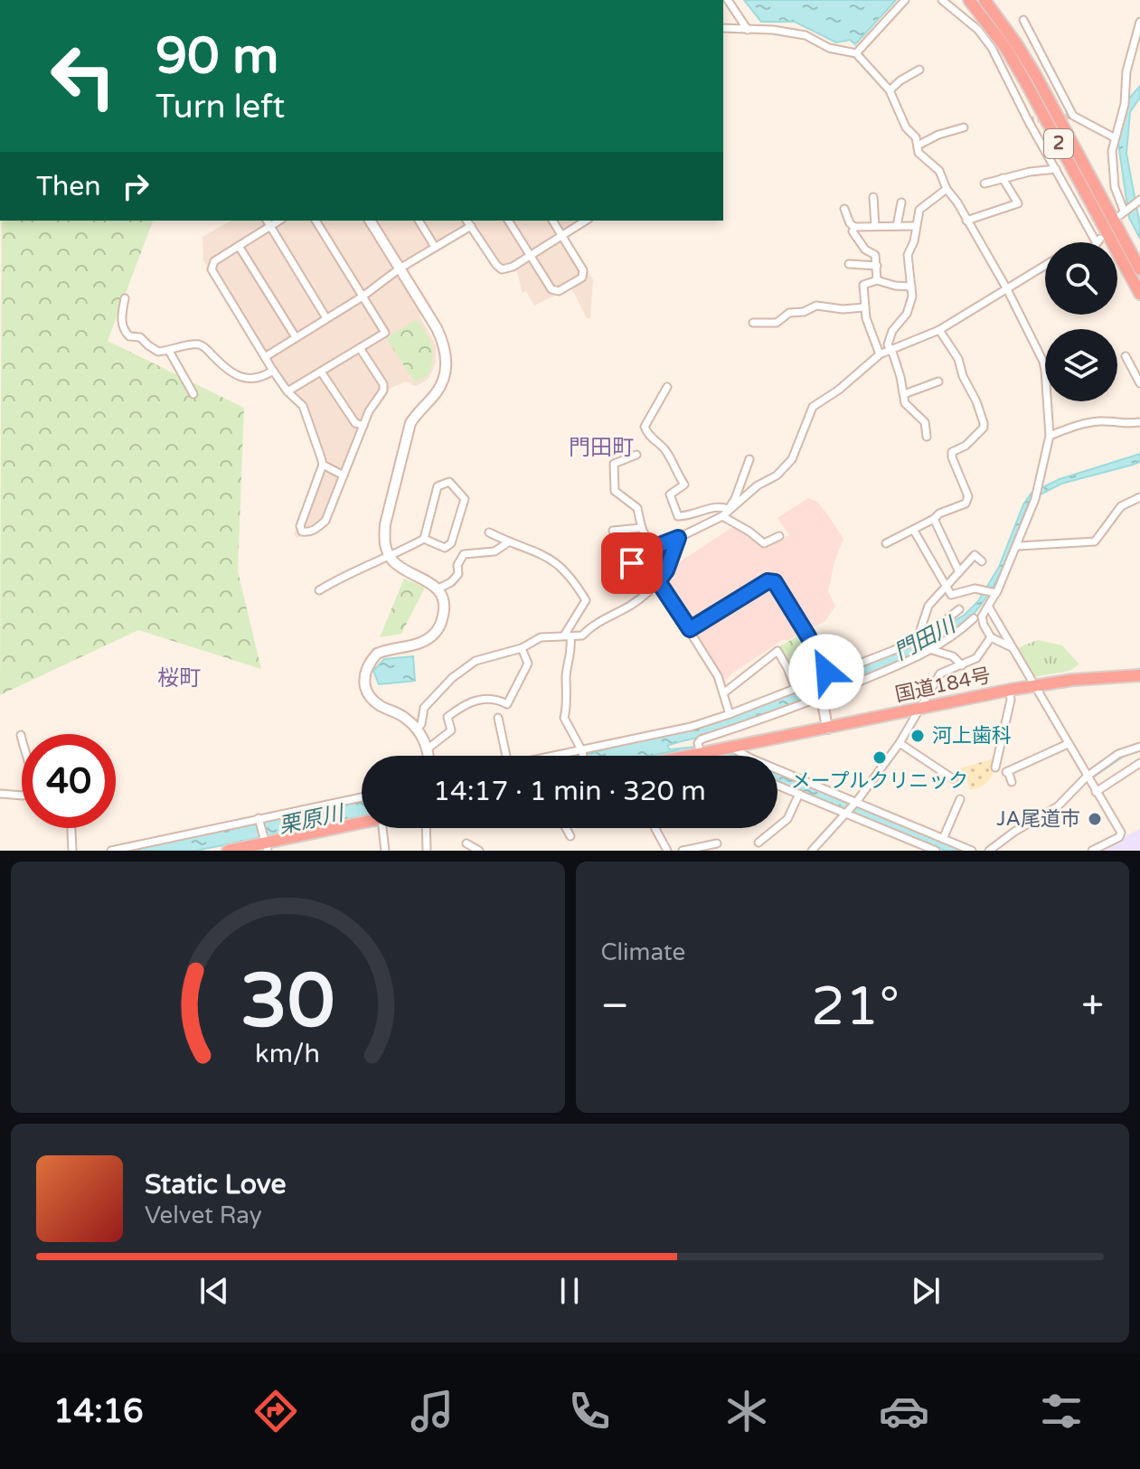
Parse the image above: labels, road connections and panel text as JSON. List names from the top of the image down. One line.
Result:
{"streets":{"highway":["2","国道184号"]},"districts":["門田町","桜町"],"water":["門田川","栗原川"],"places":["河上歯科","メープルクリニック","JA尾道市"],"page":{"turn":["90 m","Turn left"],"then":"Then","limit":"40","trip":"14:17 · 1 min · 320 m","tile":"Climate","heat":["−","21°","+"],"song":["Static Love","Velvet Ray"],"tabs":"14:16","gauge":["30","km/h"]}}
